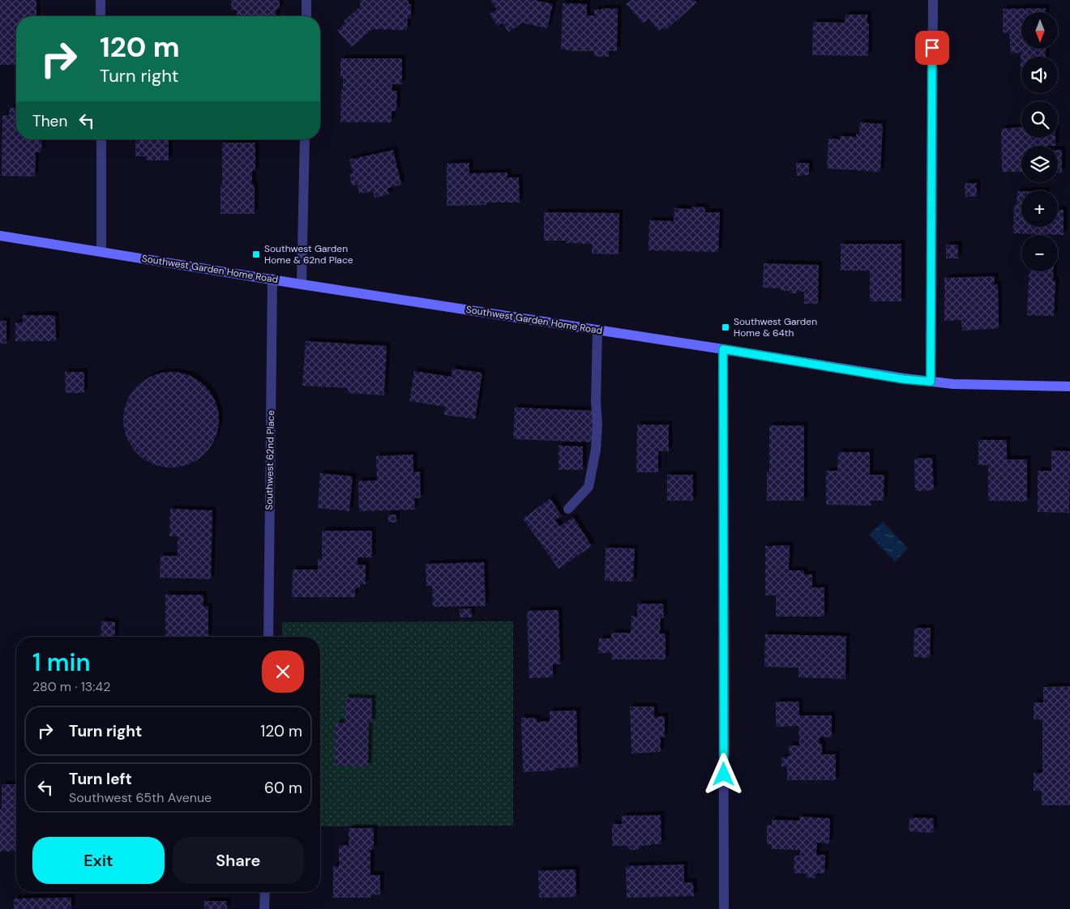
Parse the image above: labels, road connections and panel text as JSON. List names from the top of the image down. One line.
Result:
{"streets":{"street":["Southwest Garden Home Road","Southwest 62nd Place"]},"crossings":[["Southwest Garden Home Road","Southwest 62nd Place"]],"places":{"transit":["Southwest Garden Home & 62nd Place","Southwest Garden Home & 64th"]},"north":"bottom","page":{"map_buttons":["+","−"],"turn":["120 m","Turn right"],"then":"Then","heading":["1 min","280 m · 13:42"],"list":[{"name":"Turn right","value":"120 m"},{"name":"Turn left","note":"Southwest 65th Avenue","value":"60 m"}],"buttons":["Exit","Share"]}}
